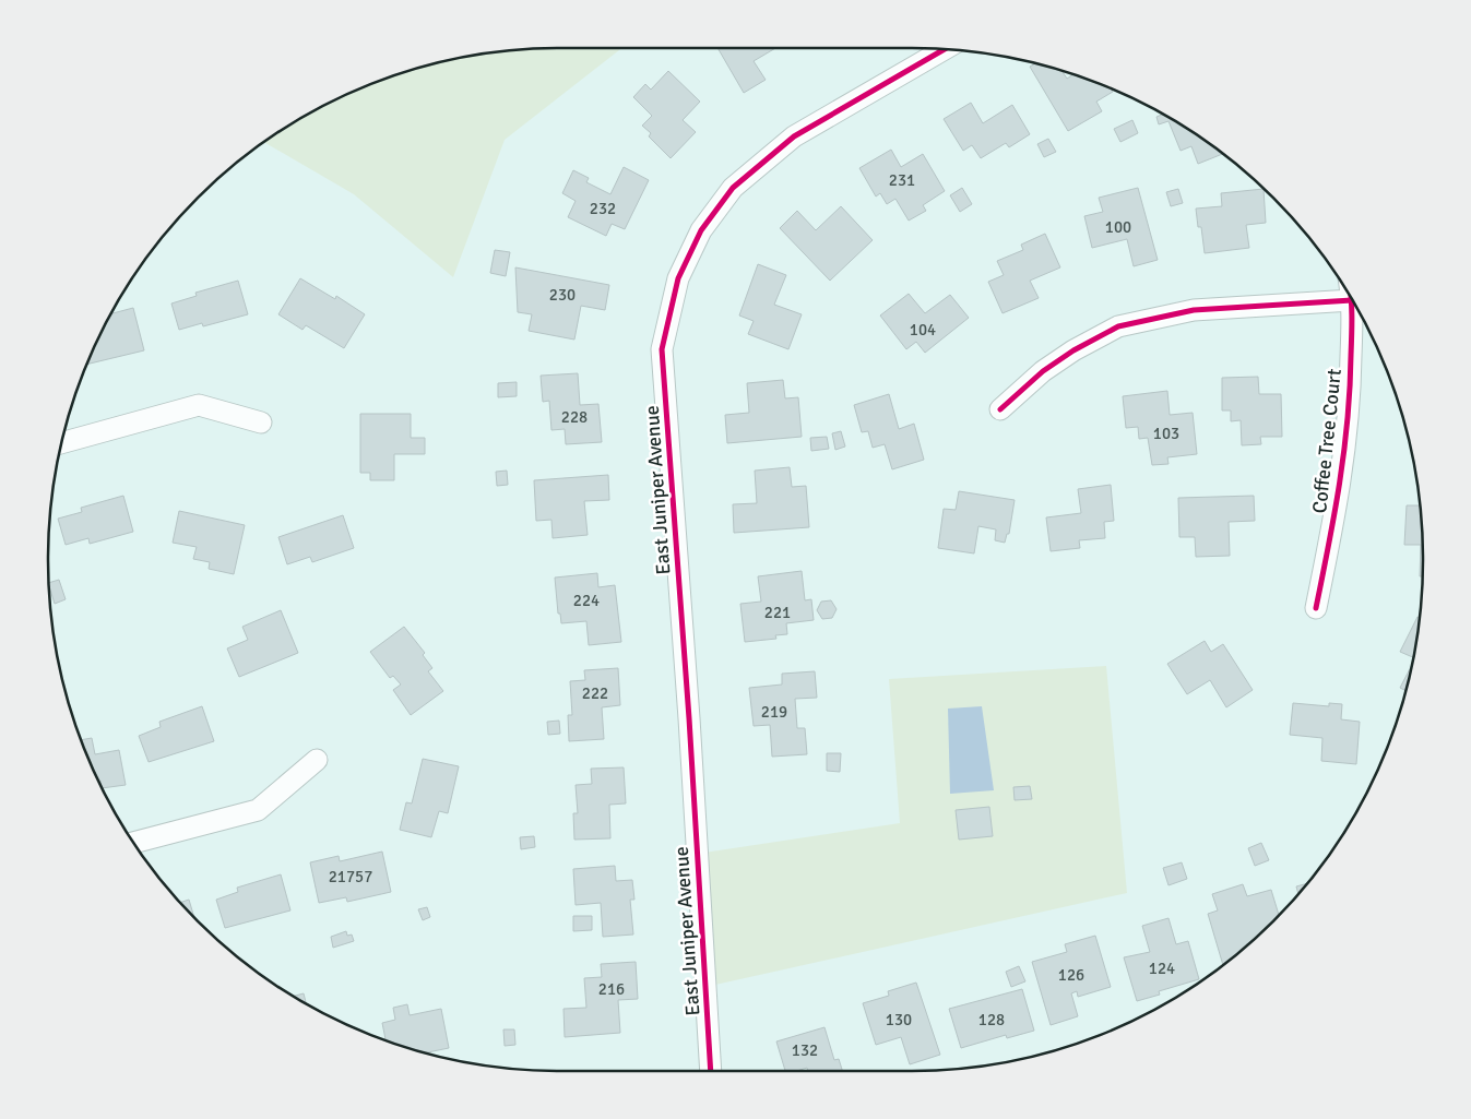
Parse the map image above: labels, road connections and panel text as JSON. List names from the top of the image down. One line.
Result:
{"streets":{"street":["Coffee Tree Court","East Juniper Avenue"]},"house_numbers":["231","232","100","230","104","228","103","224","221","222","219","21757","124","126","216","130","128","132"]}
